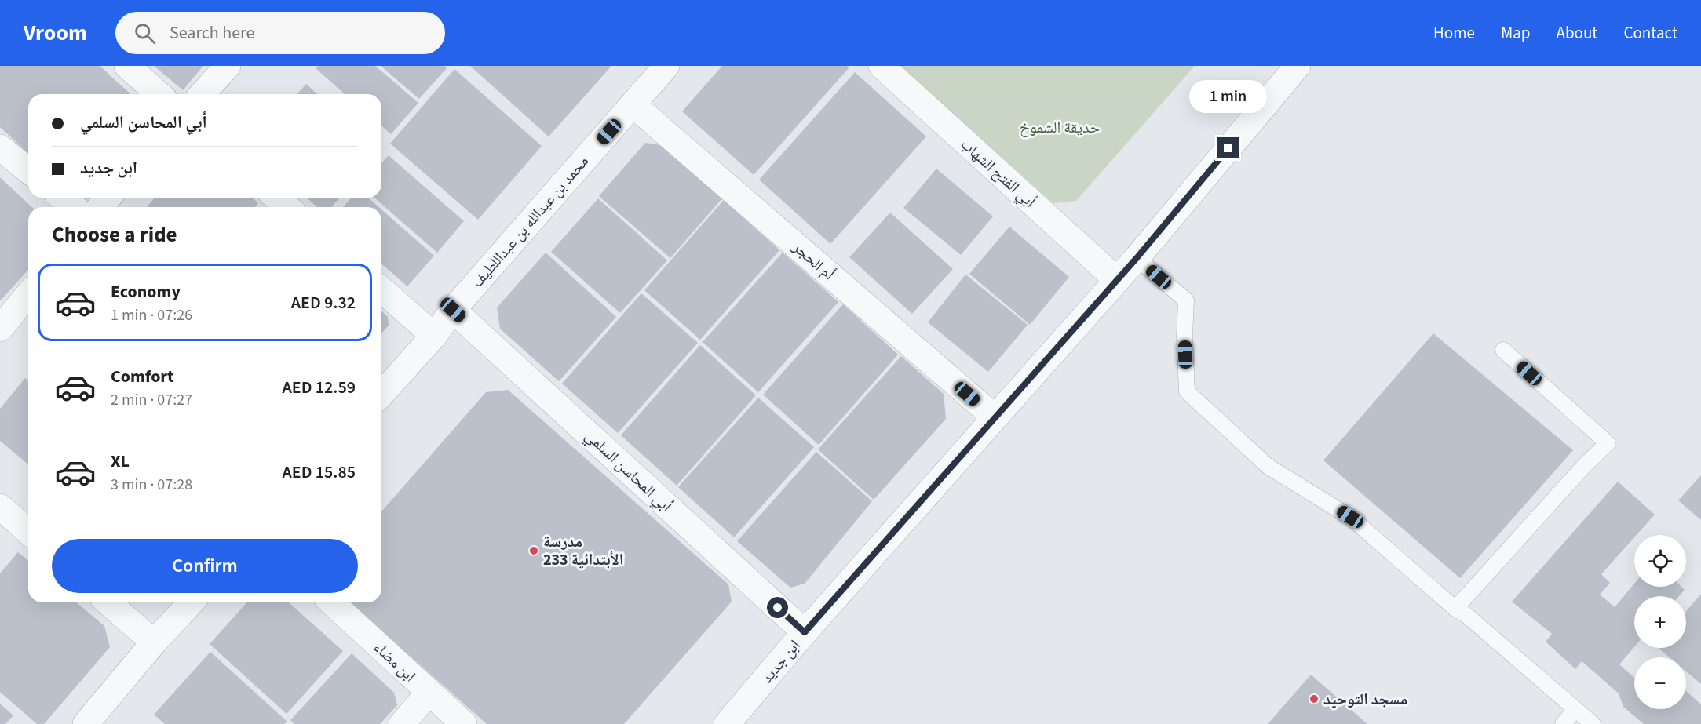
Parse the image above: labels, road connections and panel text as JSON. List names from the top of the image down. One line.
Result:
{"streets":{"street":["أبي الفتح الشهاب","محمد بن عبدالله بن عبداللطيف","أم الحجر","أبي المحاسن السلمي","ابن مضاء","ابن جديد"]},"crossings":[["أبي الفتح الشهاب","ابن جديد"],["محمد بن عبدالله بن عبداللطيف","أم الحجر"],["محمد بن عبدالله بن عبداللطيف","أبي المحاسن السلمي"],["أم الحجر","ابن جديد"],["أبي المحاسن السلمي","ابن جديد"]],"parks":["حديقة الشموخ"],"places":["مدرسة الأبتدائية 233","مسجد التوحيد"],"page":{"header":"Vroom","search":"Search here","nav":["Home","Map","About","Contact"],"bubble":"1 min","banner":["أبي المحاسن السلمي","ابن جديد"],"heading":"Choose a ride","list":[{"name":"Economy","note":"1 min · 07:26","value":"AED 9.32"},{"name":"Comfort","note":"2 min · 07:27","value":"AED 12.59"},{"name":"XL","note":"3 min · 07:28","value":"AED 15.85"}],"buttons":"Confirm","map_buttons":["+","−"]}}
